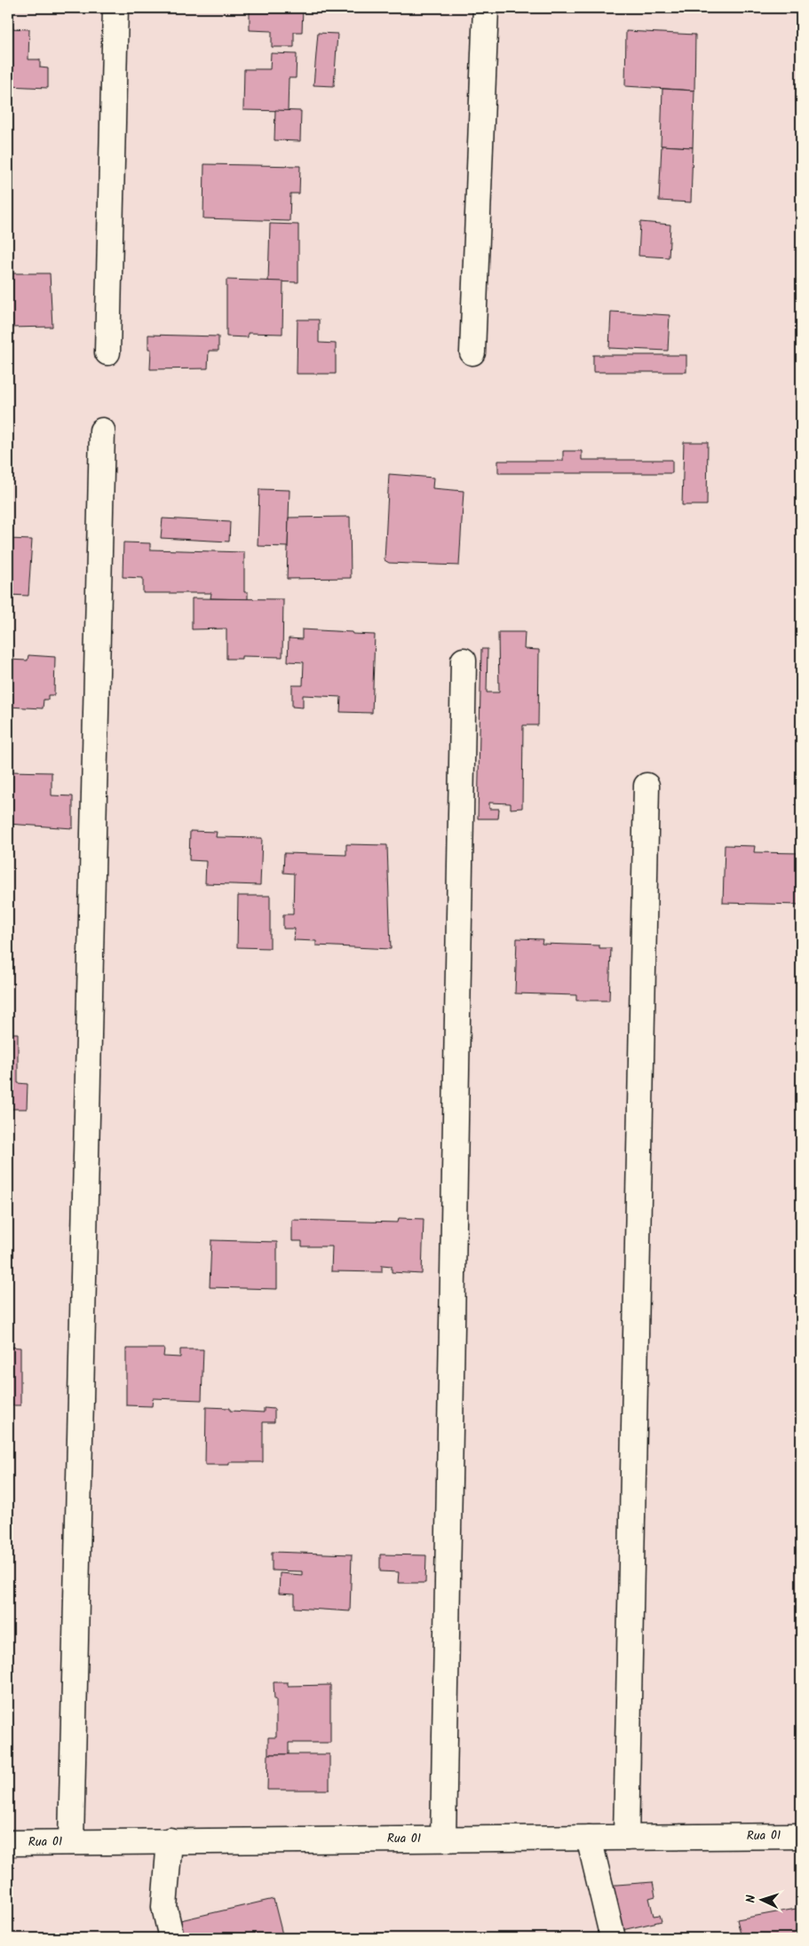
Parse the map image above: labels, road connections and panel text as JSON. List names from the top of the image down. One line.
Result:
{"streets":{"street":["Rua 01"]},"north":"left"}
